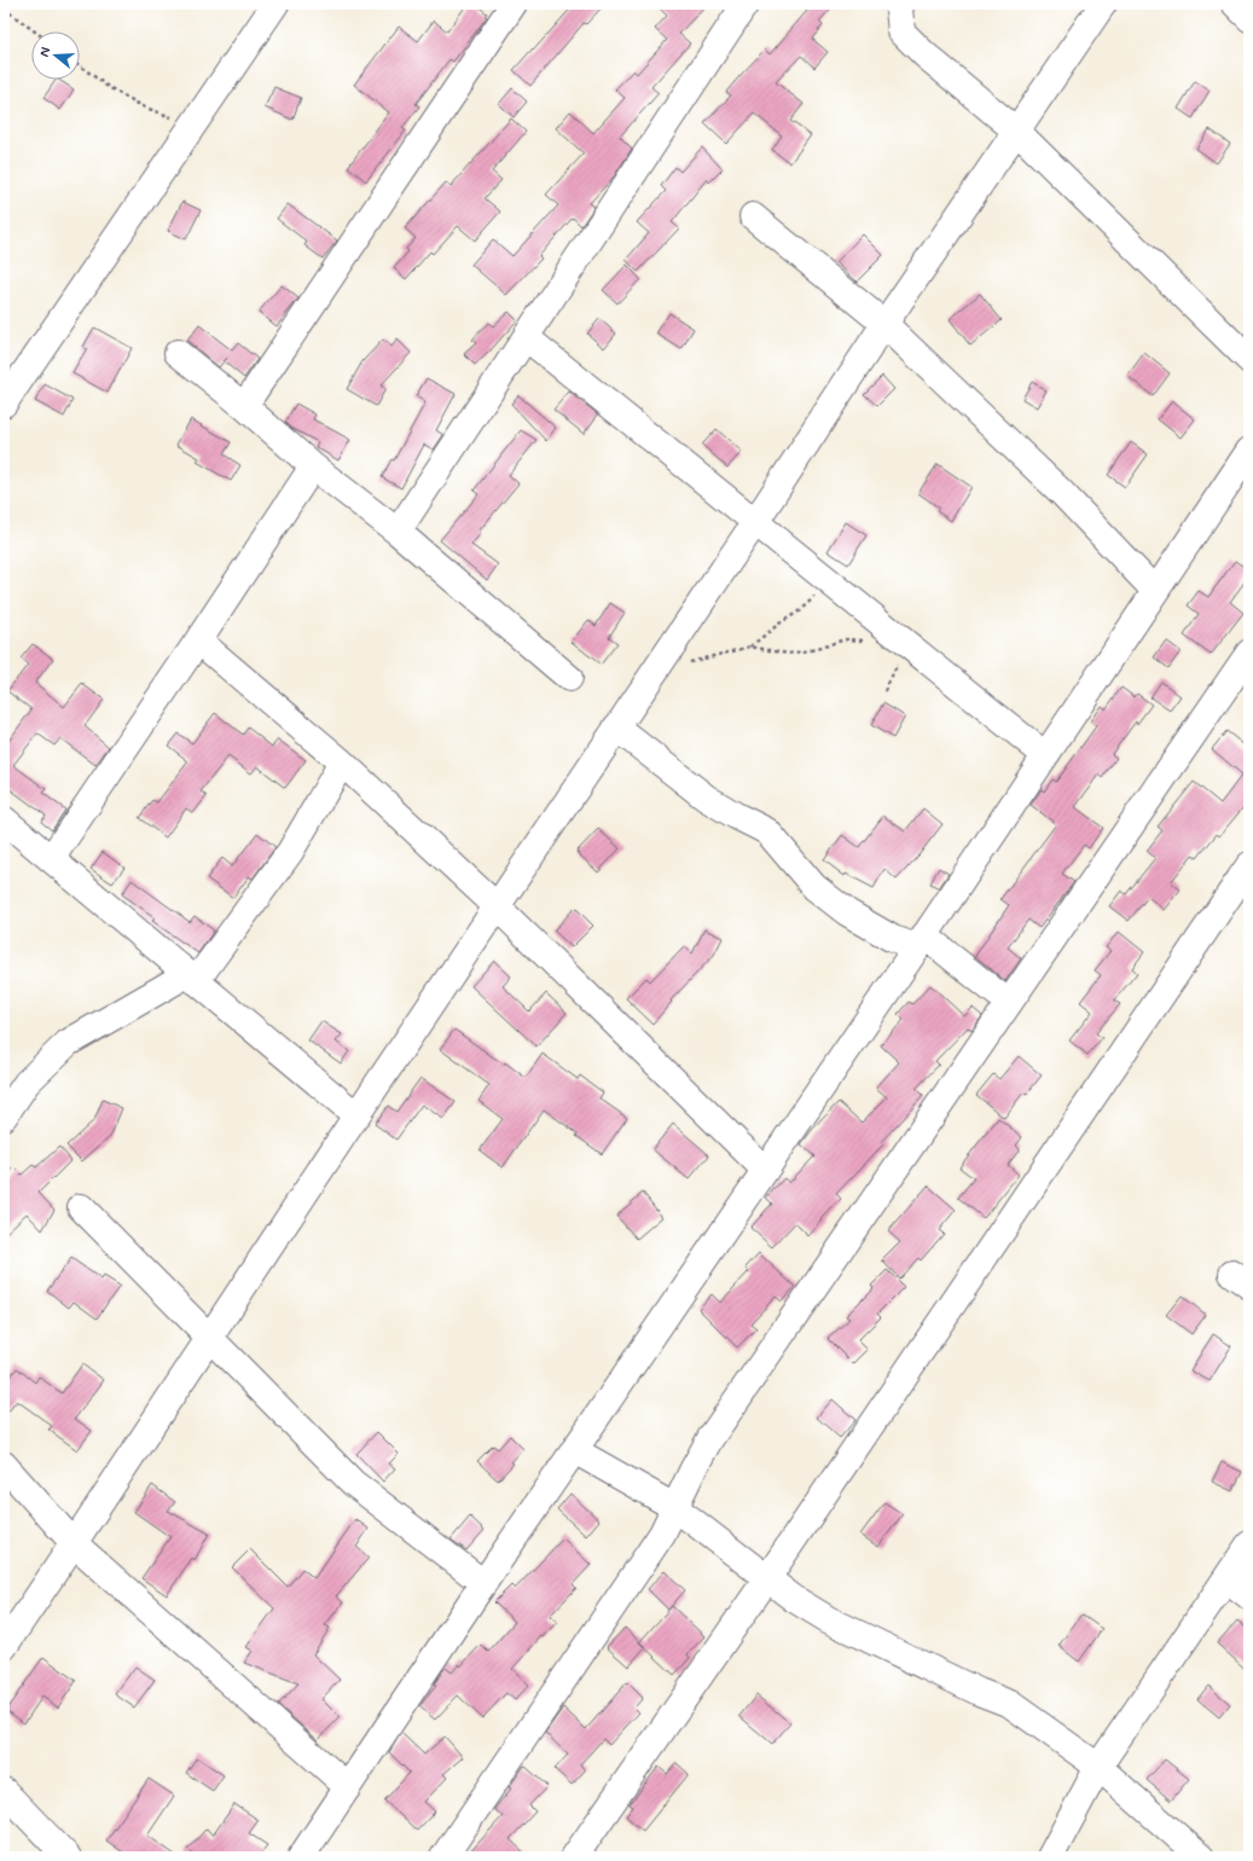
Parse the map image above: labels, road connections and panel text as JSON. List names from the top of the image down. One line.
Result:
{"north":"left"}
